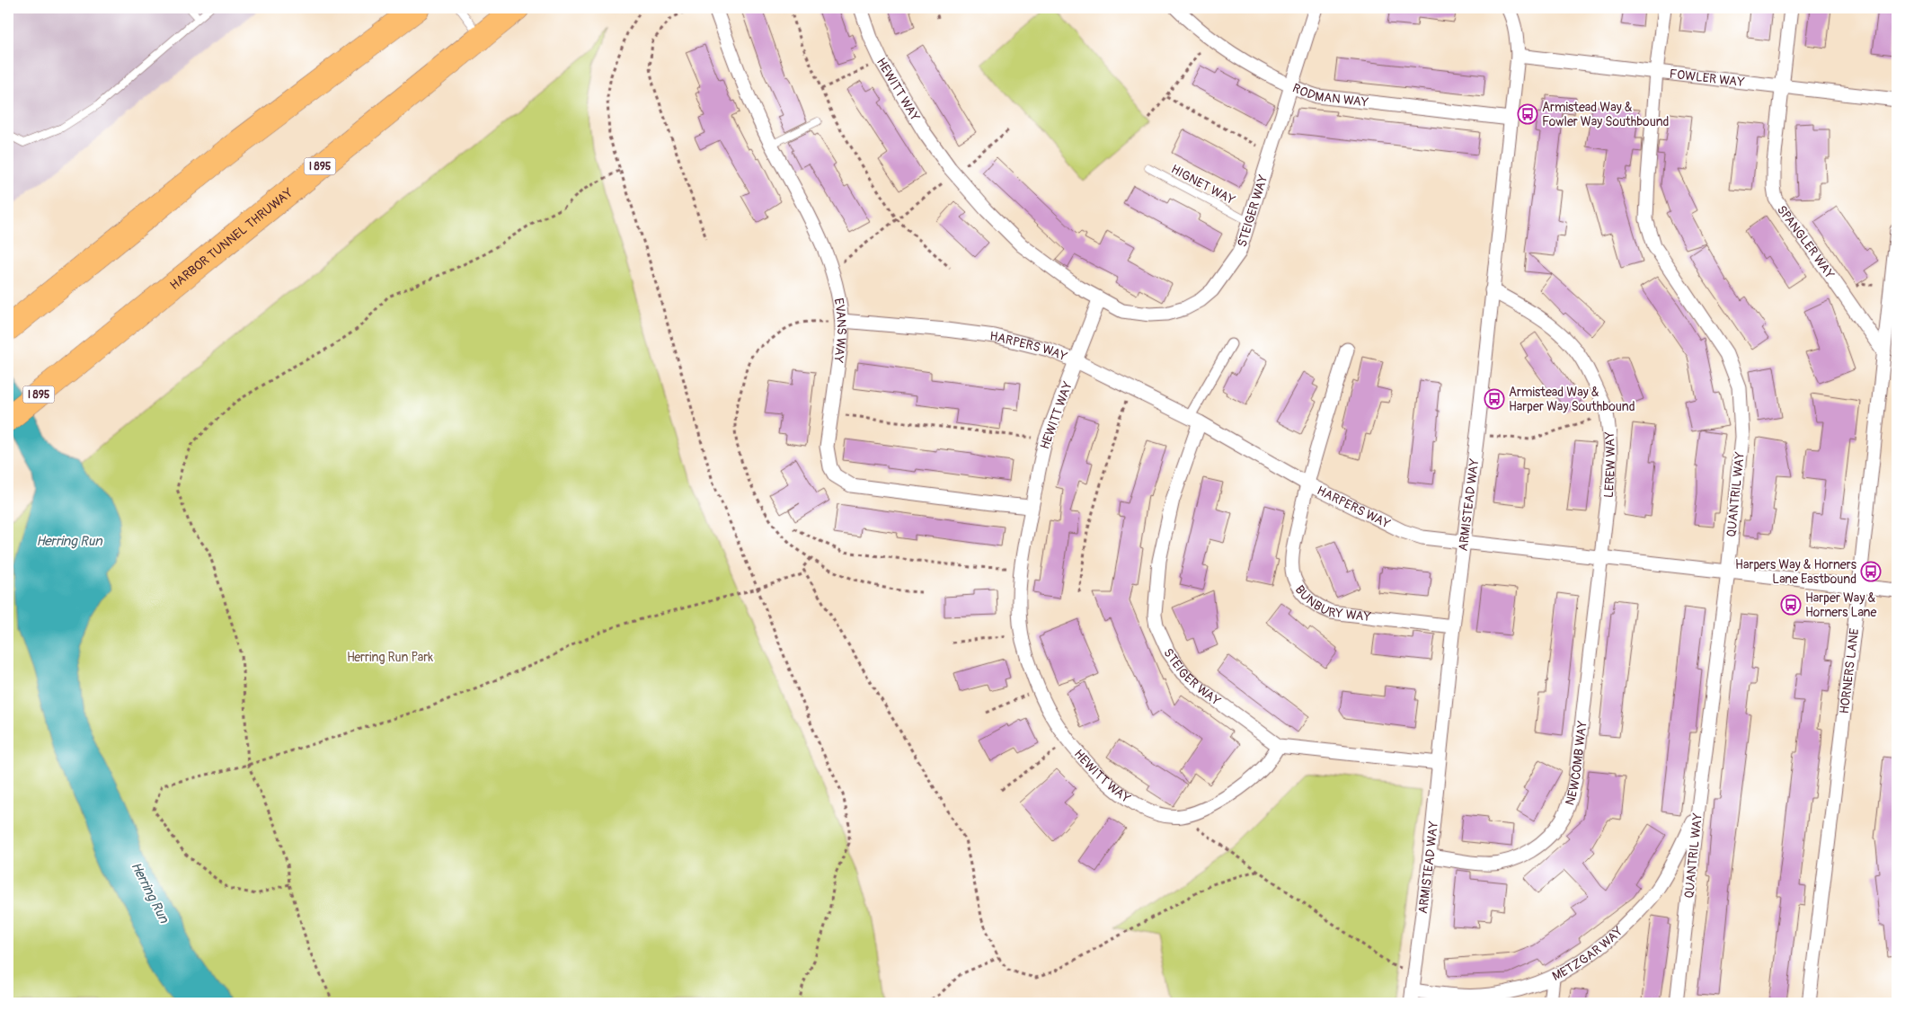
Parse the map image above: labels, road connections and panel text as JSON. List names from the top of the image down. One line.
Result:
{"streets":{"highway":["I 895","HARBOR TUNNEL THRUWAY"],"street":["FOWLER WAY","HEWITT WAY","RODMAN WAY","STEIGER WAY","SPANGLER WAY","EVANS WAY","HARPERS WAY","LEREW WAY","QUANTRIL WAY","ARMISTEAD WAY","BUNBURY WAY","HORNERS LANE","NEWCOMB WAY","METZGAR WAY"],"lane":["HIGNET WAY"]},"crossings":[["FOWLER WAY","SPANGLER WAY"],["FOWLER WAY","QUANTRIL WAY"],["FOWLER WAY","ARMISTEAD WAY"],["HEWITT WAY","STEIGER WAY"],["HEWITT WAY","EVANS WAY"],["HEWITT WAY","HARPERS WAY"],["RODMAN WAY","STEIGER WAY"],["RODMAN WAY","ARMISTEAD WAY"],["HIGNET WAY","STEIGER WAY"],["STEIGER WAY","HARPERS WAY"],["STEIGER WAY","ARMISTEAD WAY"],["SPANGLER WAY","HORNERS LANE"],["EVANS WAY","HARPERS WAY"],["HARPERS WAY","LEREW WAY"],["HARPERS WAY","QUANTRIL WAY"],["HARPERS WAY","ARMISTEAD WAY"],["HARPERS WAY","BUNBURY WAY"],["HARPERS WAY","HORNERS LANE"],["HARPERS WAY","NEWCOMB WAY"],["LEREW WAY","ARMISTEAD WAY"],["LEREW WAY","NEWCOMB WAY"],["QUANTRIL WAY","METZGAR WAY"],["ARMISTEAD WAY","BUNBURY WAY"],["ARMISTEAD WAY","NEWCOMB WAY"],["ARMISTEAD WAY","METZGAR WAY"]],"water":["Herring Run"],"parks":["Herring Run Park"],"places":{"bus stop":["Armistead Way & Fowler Way Southbound","Armistead Way & Harper Way Southbound","Harpers Way & Horners Lane Eastbound","Harper Way & Horners Lane"]}}
